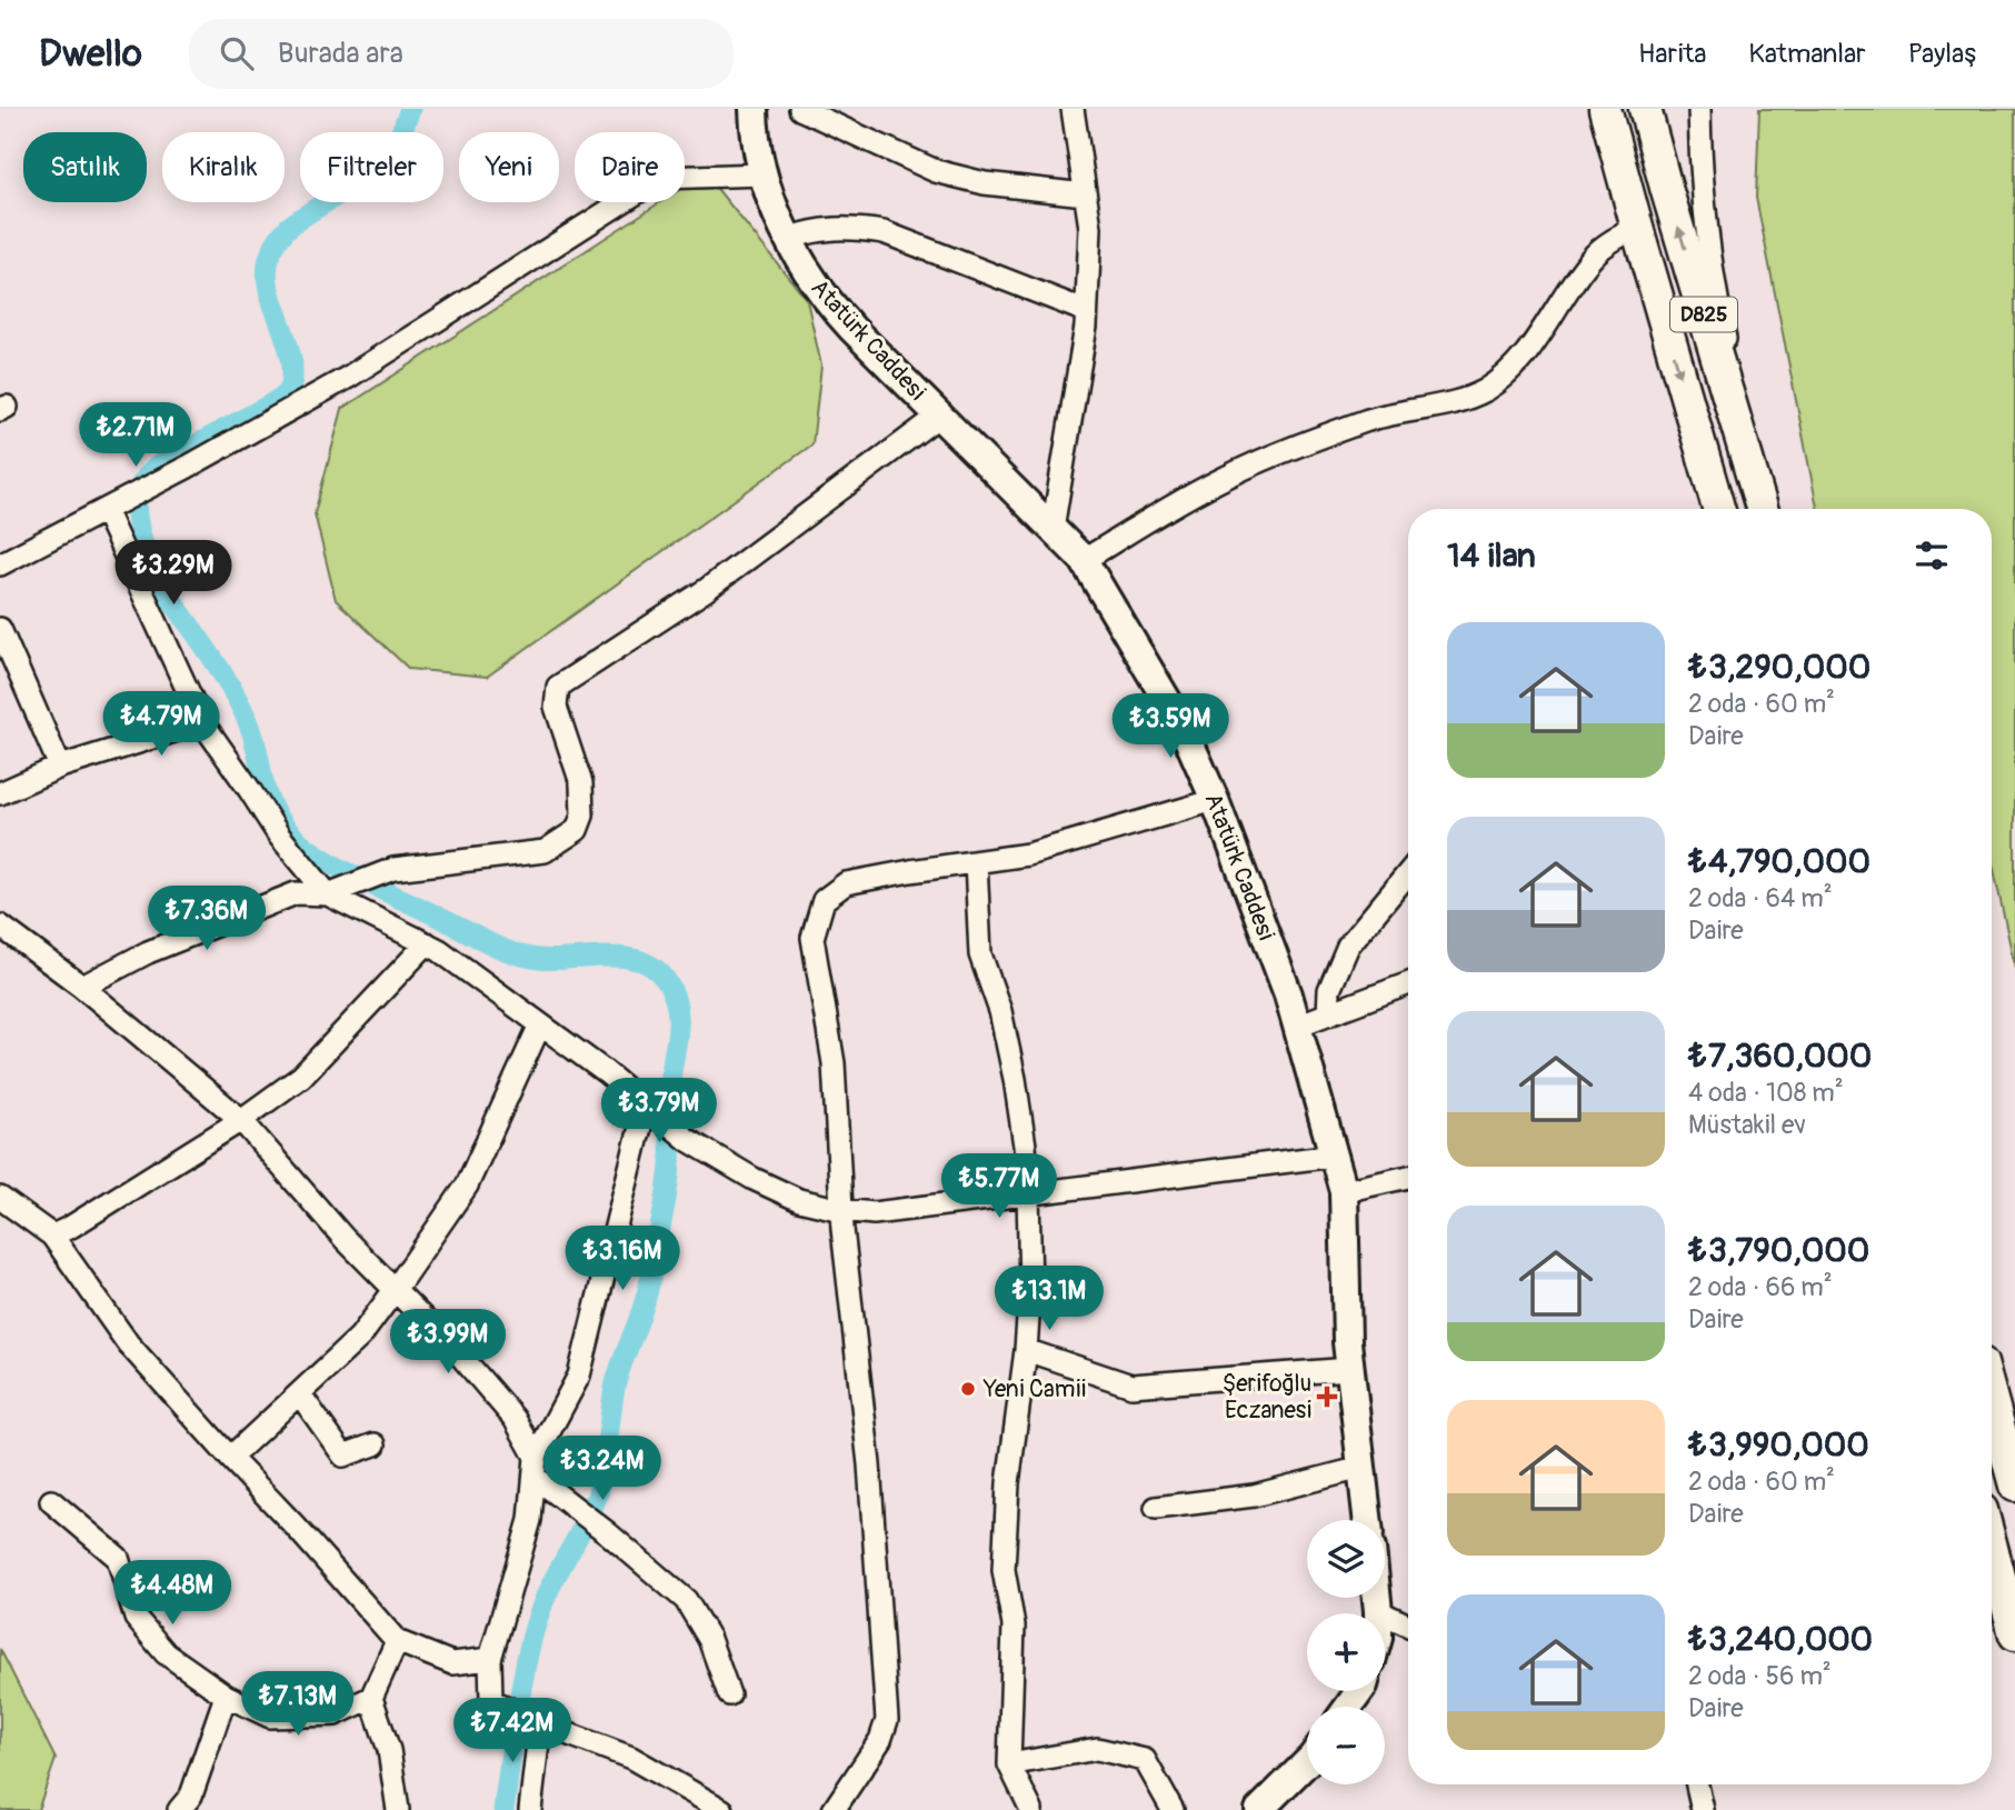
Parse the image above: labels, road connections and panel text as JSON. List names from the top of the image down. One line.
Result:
{"streets":{"highway":["D825"],"main road":["Atatürk Caddesi"]},"places":{"other":["Yeni Camii"],"health":["Şerifoğlu Eczanesi"]},"page":{"header":"Dwello","search":"Burada ara","nav":["Harita","Katmanlar","Paylaş"],"chip":["Satılık","Kiralık","Filtreler","Yeni","Daire"],"price":["₺2.71M","₺3.29M","₺4.79M","₺3.59M","₺7.36M","₺3.79M","₺5.77M","₺3.16M","₺13.1M","₺3.99M","₺3.24M","₺4.48M","₺7.13M","₺7.42M"],"heading":"14 ilan","list":[{"name":"₺3,290,000","note":"2 oda · 60 m² · Daire"},{"name":"₺4,790,000","note":"2 oda · 64 m² · Daire"},{"name":"₺7,360,000","note":"4 oda · 108 m² · Müstakil ev"},{"name":"₺3,790,000","note":"2 oda · 66 m² · Daire"},{"name":"₺3,990,000","note":"2 oda · 60 m² · Daire"},{"name":"₺3,240,000","note":"2 oda · 56 m² · Daire"}],"map_buttons":["+","−"]}}
